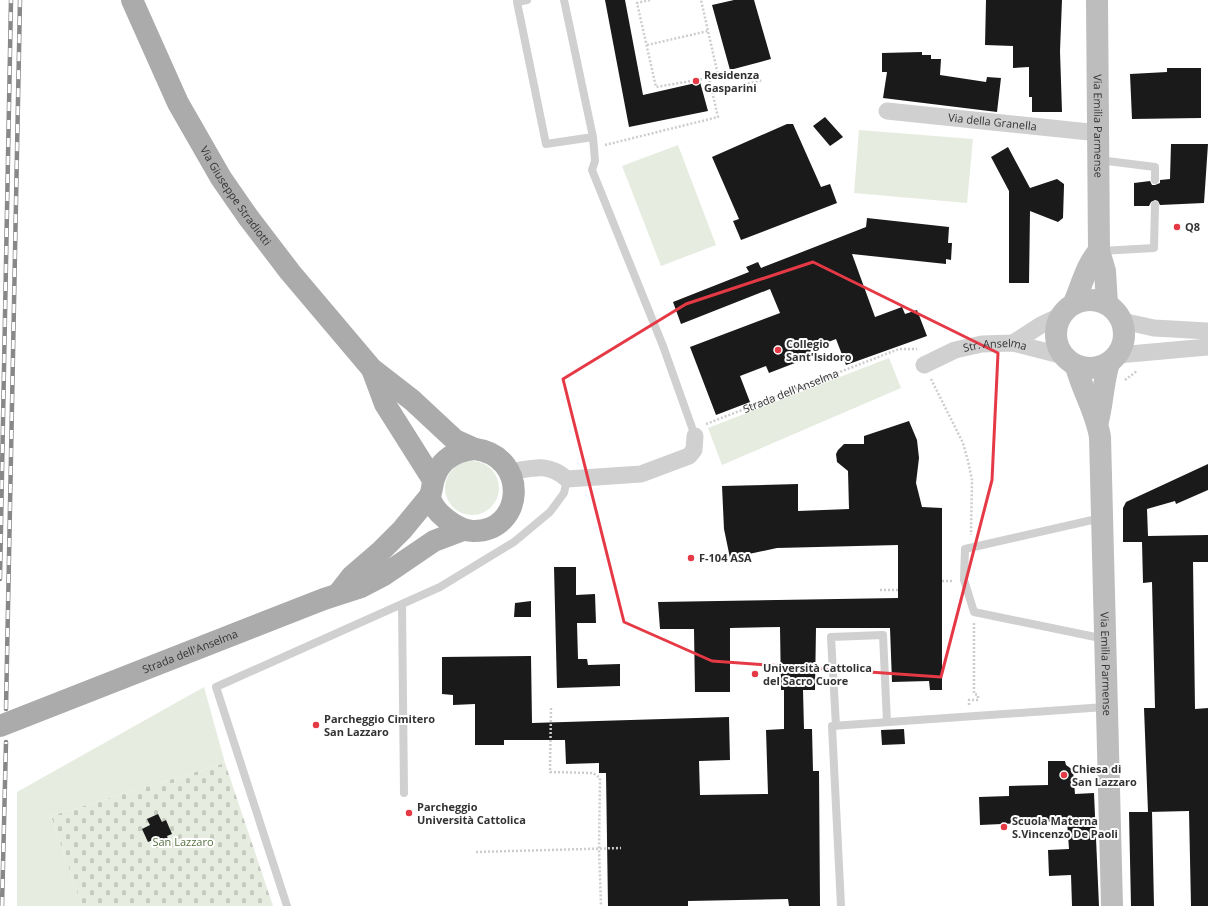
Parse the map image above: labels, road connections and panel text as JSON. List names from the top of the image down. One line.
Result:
{"streets":{"main road":["Via Emilia Parmense","Via Giuseppe Stradiotti","Strada dell'Anselma"],"street":["Via della Granella","Str. Anselma"]},"crossings":[["Via della Granella","Via Emilia Parmense"],["Via Emilia Parmense","Str. Anselma"],["Via Giuseppe Stradiotti","Strada dell'Anselma"],["Str. Anselma","Strada dell'Anselma"]],"parks":["San Lazzaro"],"places":["Residenza Gasparini","Q8","Collegio Sant'Isidoro","F-104 ASA","Università Cattolica del Sacro Cuore","Parcheggio Cimitero San Lazzaro","Chiesa di San Lazzaro","Parcheggio Università Cattolica","Scuola Materna S.Vincenzo De Paoli"]}
